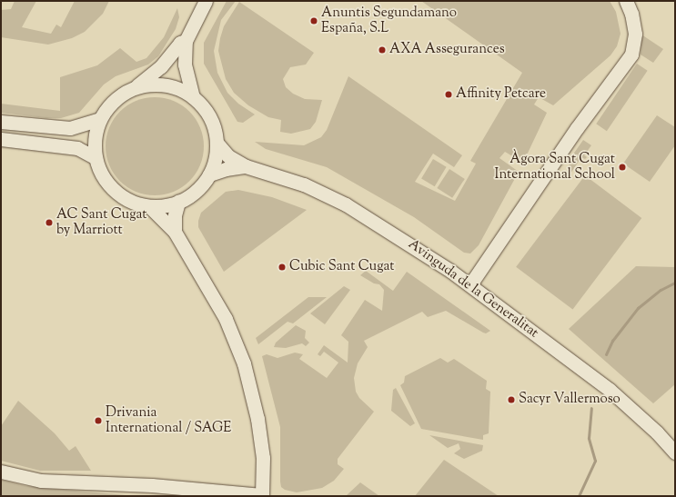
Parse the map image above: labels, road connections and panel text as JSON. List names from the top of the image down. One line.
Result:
{"streets":{"street":["Avinguda de la Generalitat"]},"places":["Anuntis Segundamano España, S.L","AXA Assegurances","Affinity Petcare","Àgora Sant Cugat International School","AC Sant Cugat by Marriott","Cubic Sant Cugat","Sacyr Vallermoso","Drivania International / SAGE"]}
